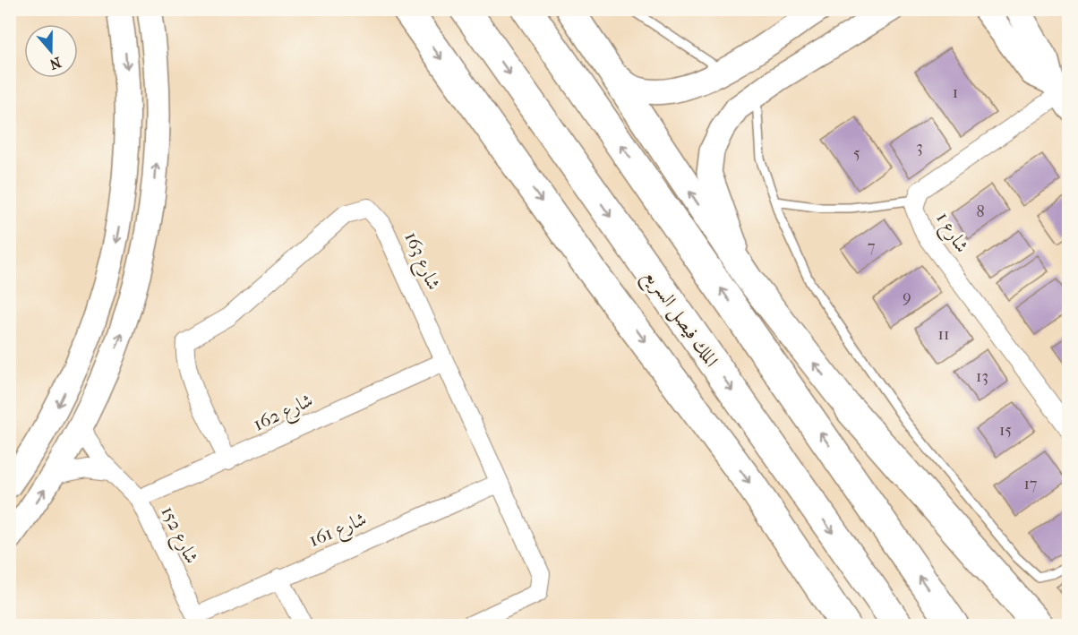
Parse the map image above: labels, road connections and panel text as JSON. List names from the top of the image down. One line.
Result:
{"streets":{"highway":["الملك فيصل السريع"],"street":["شارع 1","شارع 163","شارع 162","شارع 161","شارع 152"]},"crossings":[["شارع 163","شارع 162"],["شارع 163","شارع 161"],["شارع 162","شارع 152"],["شارع 161","شارع 152"]],"house_numbers":["1","3","5","8","7","9","11","13","15","17"],"north":"bottom"}
